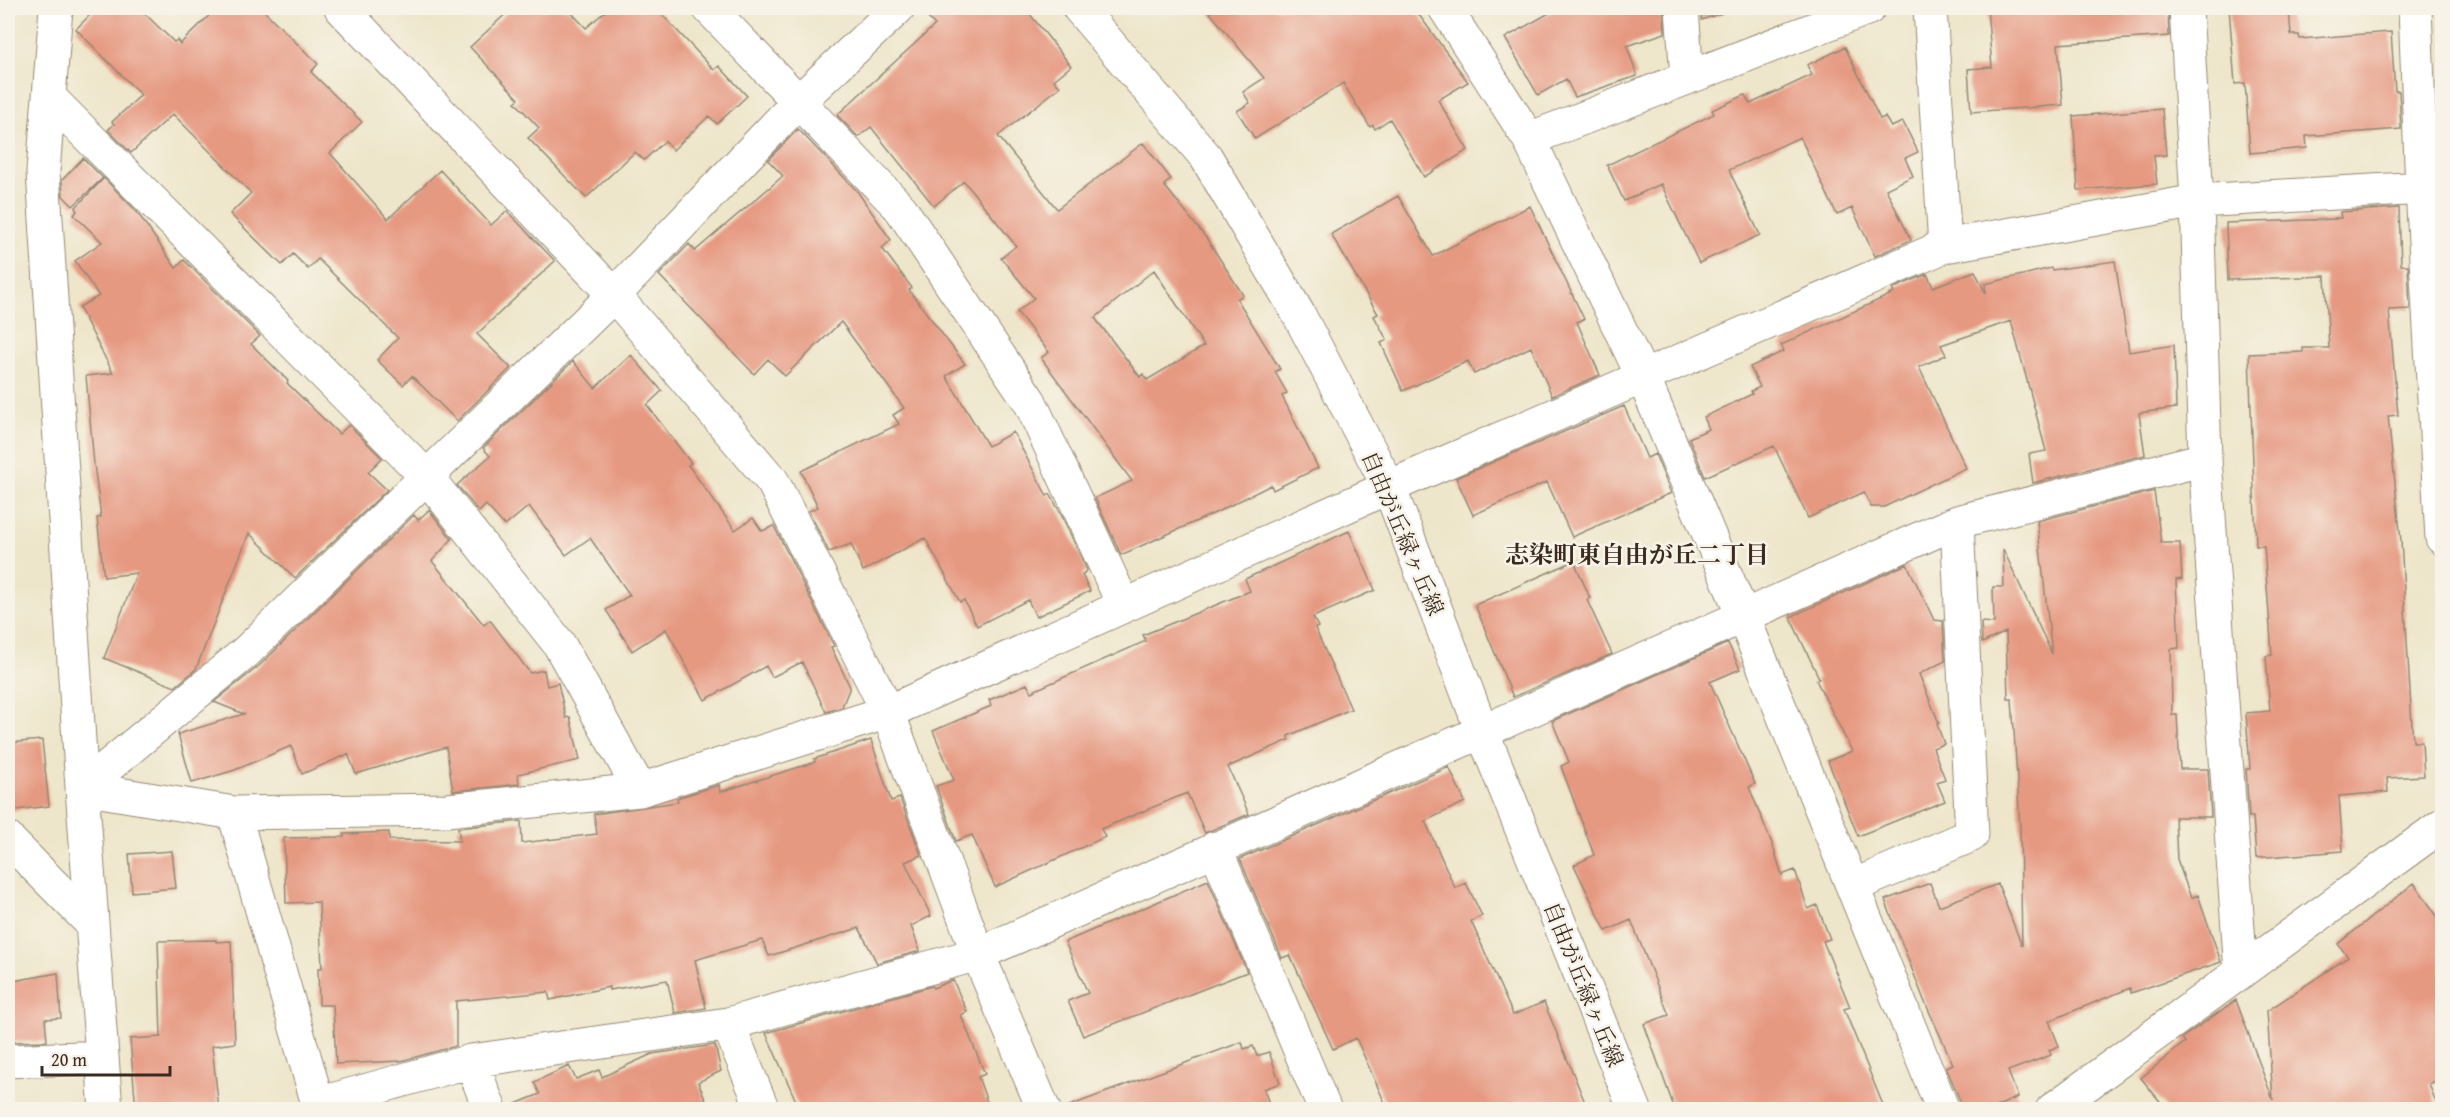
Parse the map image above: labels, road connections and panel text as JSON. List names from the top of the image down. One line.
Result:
{"streets":{"street":["自由が丘緑ヶ丘線"]},"districts":["志染町東自由が丘二丁目"],"scale_bar":"20 m"}
